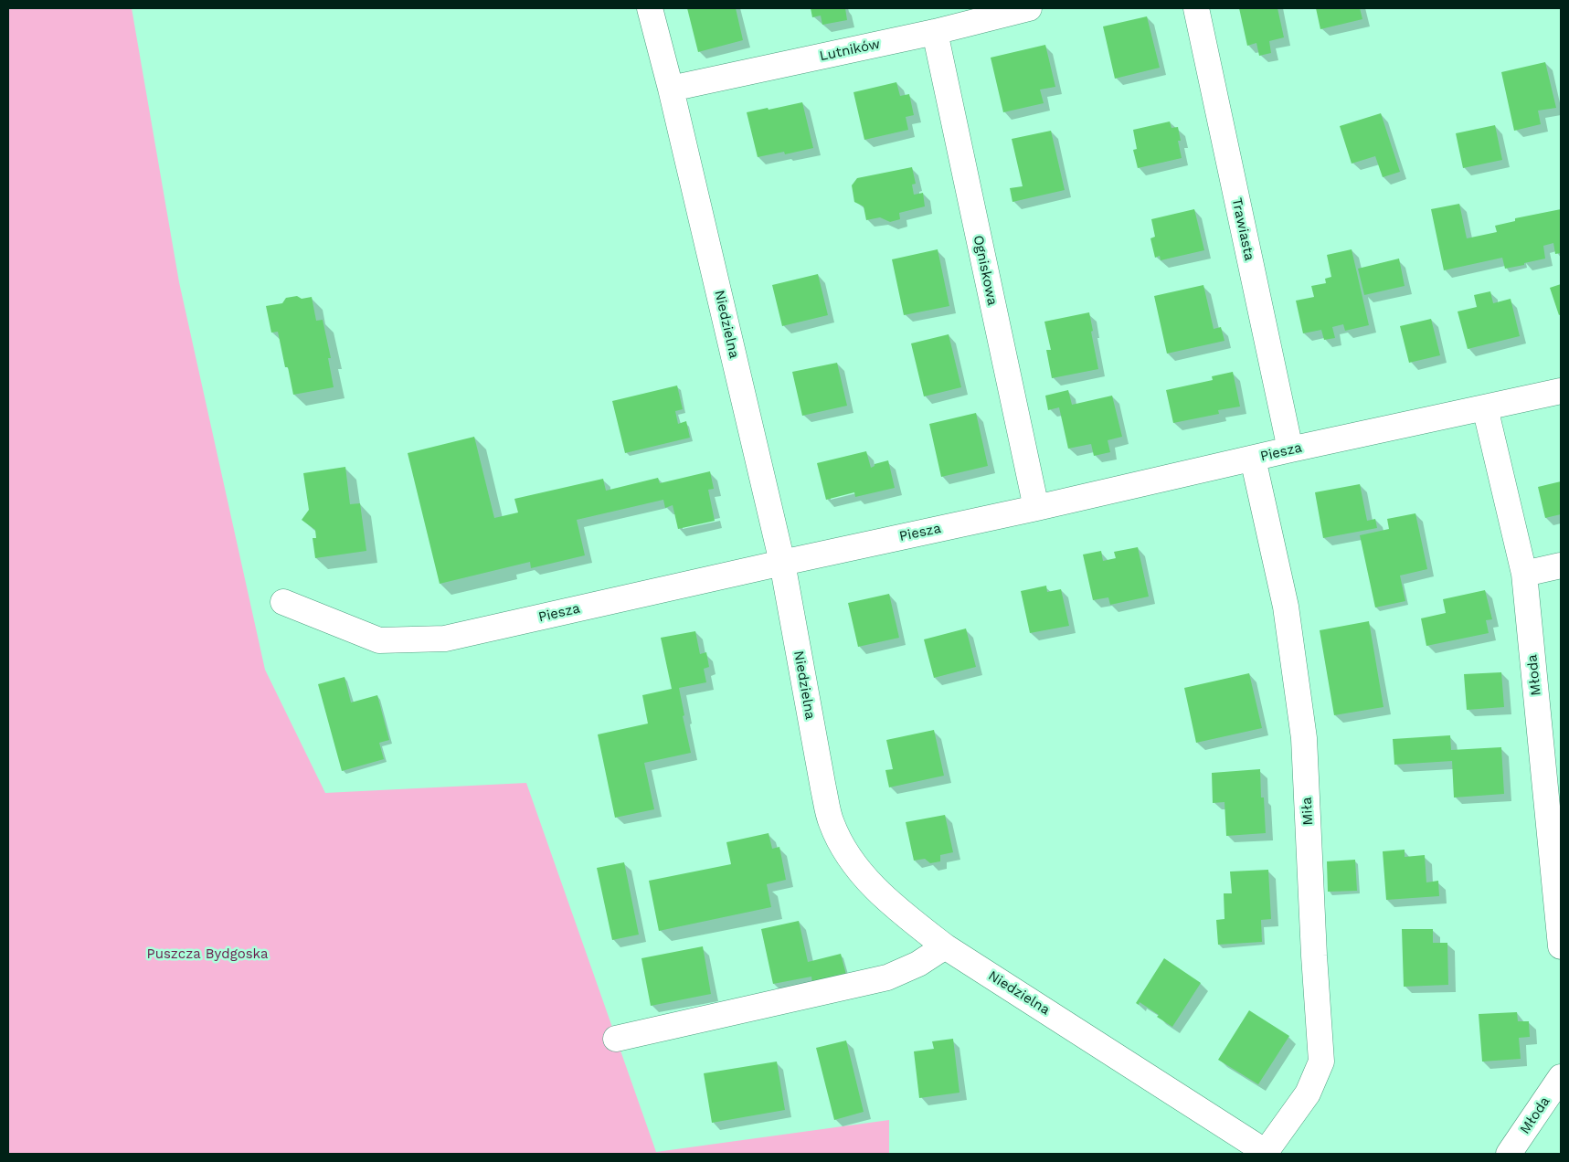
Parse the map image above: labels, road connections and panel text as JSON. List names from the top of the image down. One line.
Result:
{"streets":{"street":["Lutników","Trawiasta","Ogniskowa","Niedzielna","Piesza","Młoda","Miła"]},"crossings":[["Lutników","Ogniskowa"],["Lutników","Niedzielna"],["Trawiasta","Piesza"],["Ogniskowa","Piesza"],["Niedzielna","Piesza"],["Niedzielna","Miła"],["Piesza","Młoda"],["Piesza","Miła"]],"parks":["Puszcza Bydgoska"]}
